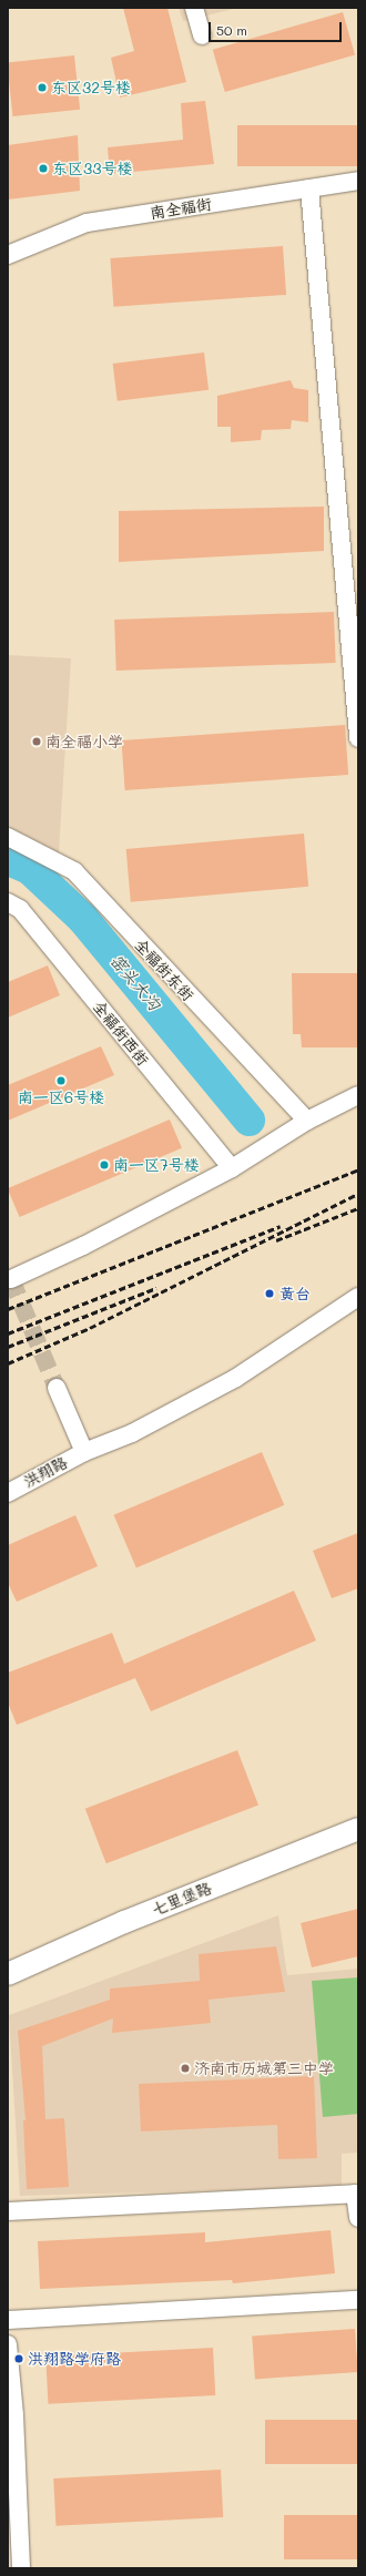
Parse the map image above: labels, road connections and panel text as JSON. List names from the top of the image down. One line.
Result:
{"streets":{"main road":["七里堡路"],"street":["南全福街","全福街东街","全福街西街","洪翔路"]},"water":["窑头大沟"],"places":["东区32号楼","东区33号楼","南全福小学","南一区6号楼","南一区7号楼","黄台","济南市历城第三中学","洪翔路学府路"],"scale_bar":"50 m"}
